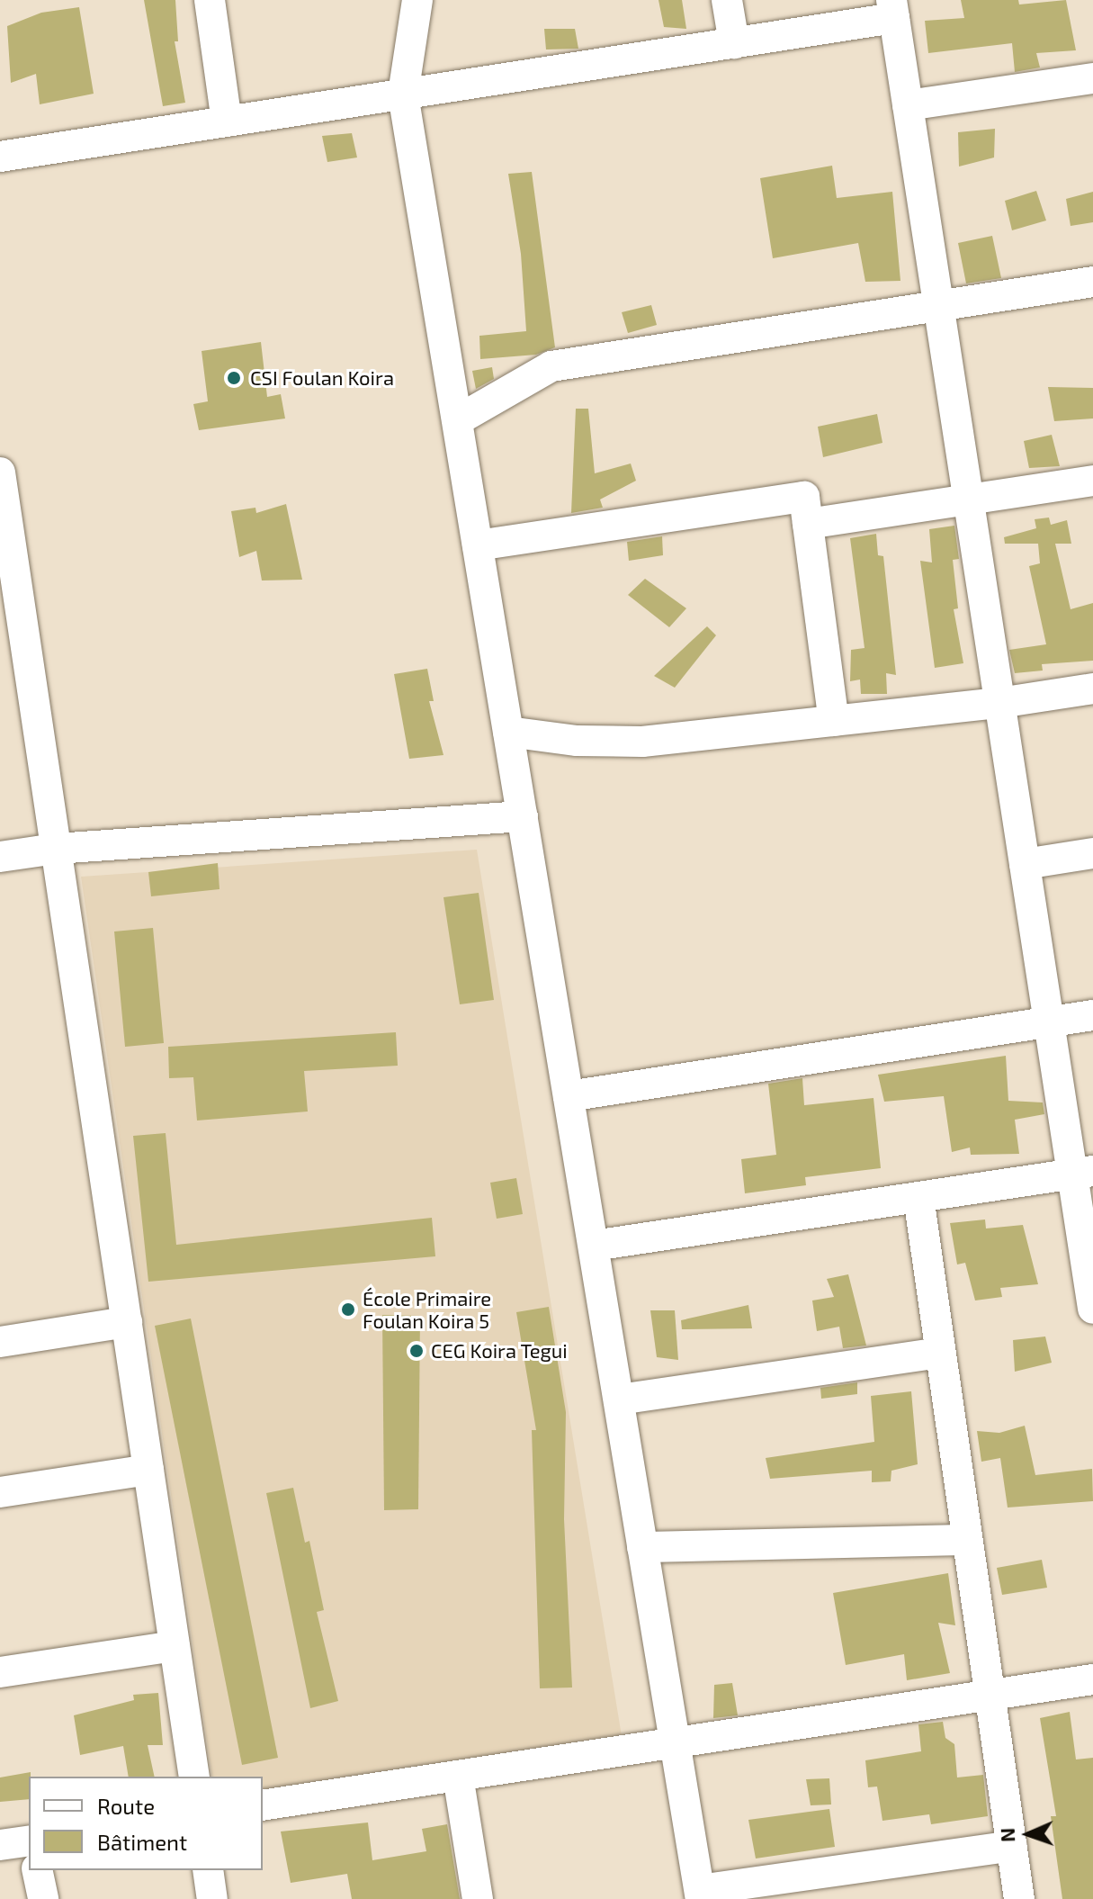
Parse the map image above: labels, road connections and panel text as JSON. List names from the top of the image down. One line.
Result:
{"places":["CSI Foulan Koira","École Primaire Foulan Koira 5","CEG Koira Tegui"],"legend":["Route","Bâtiment"],"north":"left"}
